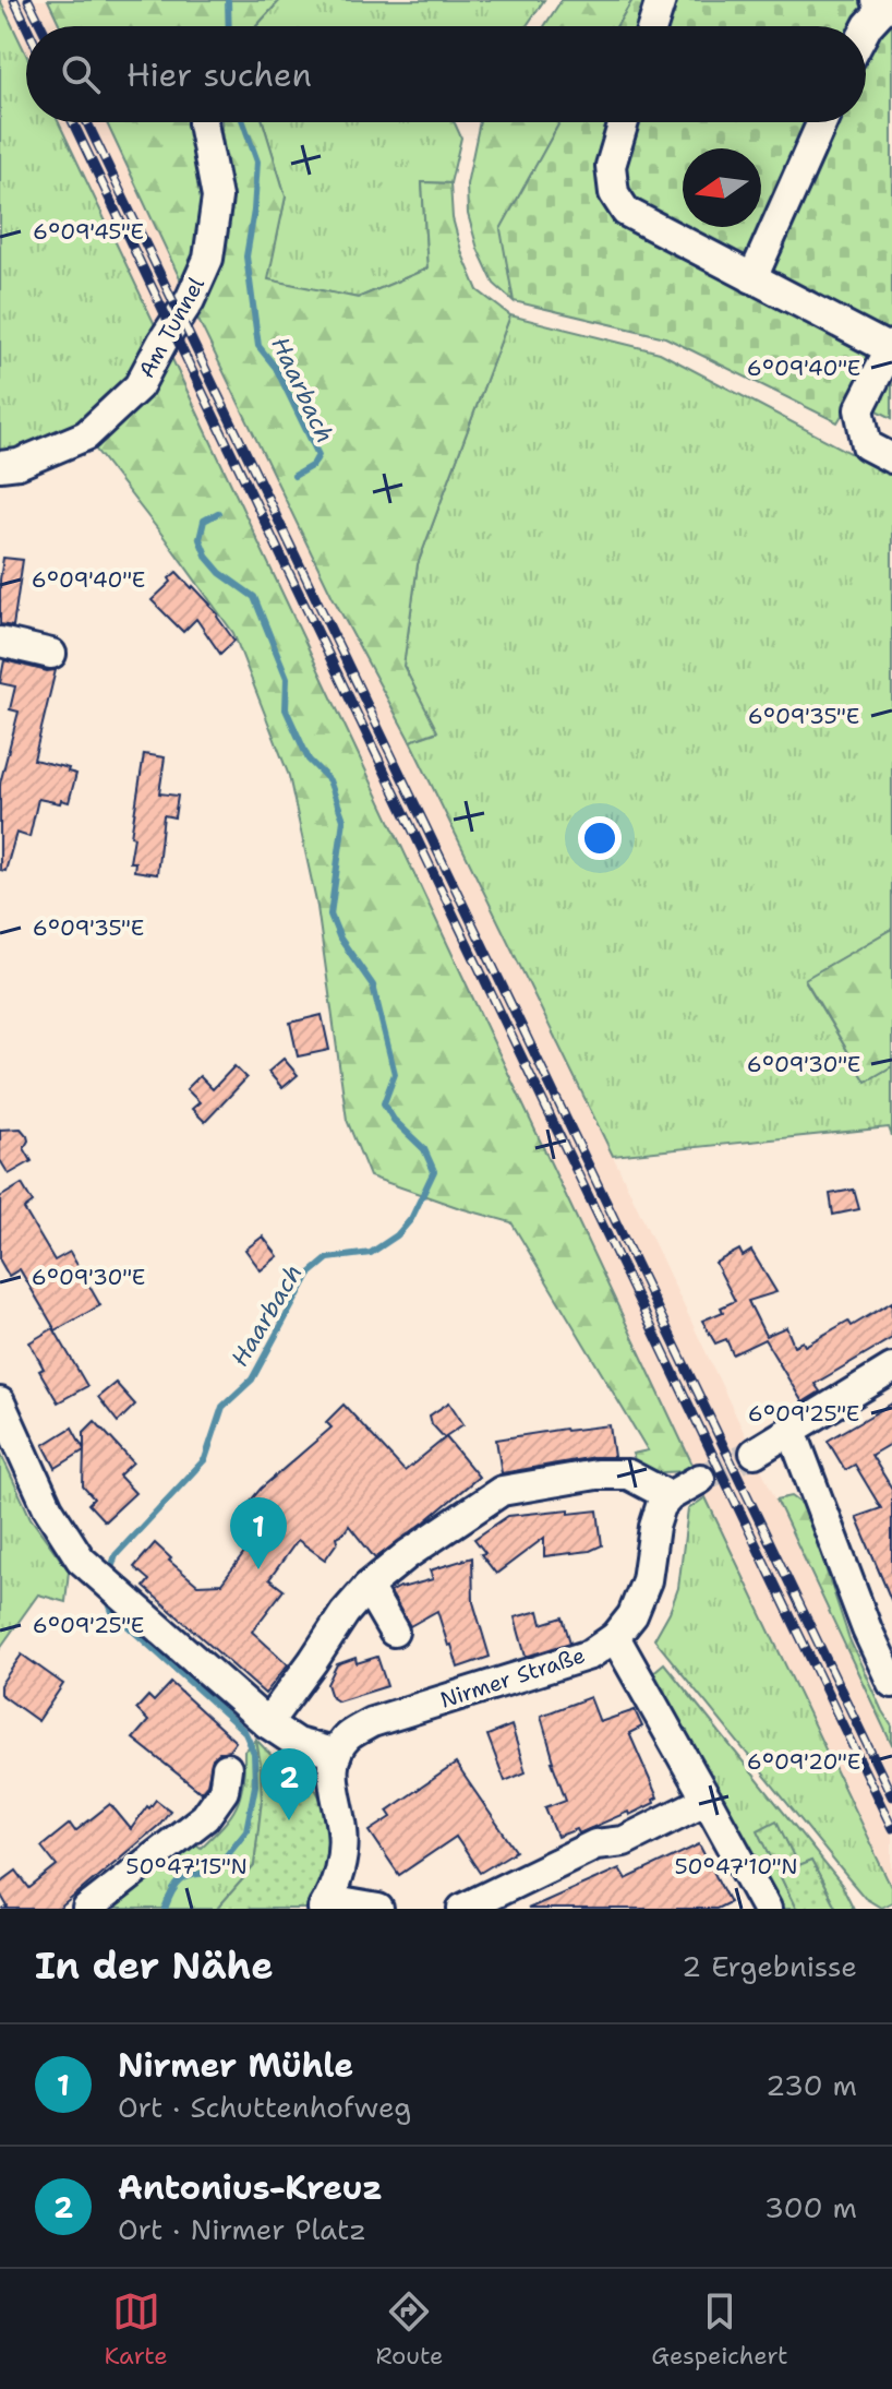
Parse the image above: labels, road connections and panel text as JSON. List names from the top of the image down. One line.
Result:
{"streets":{"street":["Am Tunnel","Nirmer Straße"]},"water":["Haarbach"],"north":"left","page":{"search":"Hier suchen","pins":["1","2"],"heading":["In der Nähe","2 Ergebnisse"],"list":[{"mark":"1","name":"Nirmer Mühle","note":"Ort · Schuttenhofweg","value":"230 m"},{"mark":"2","name":"Antonius-Kreuz","note":"Ort · Nirmer Platz","value":"300 m"}],"nav":["Karte","Route","Gespeichert"]},"coordinates":["6°09'45\"E","6°09'40\"E","6°09'35\"E","6°09'30\"E","6°09'25\"E","6°09'20\"E","50°47'15\"N","50°47'10\"N"]}
